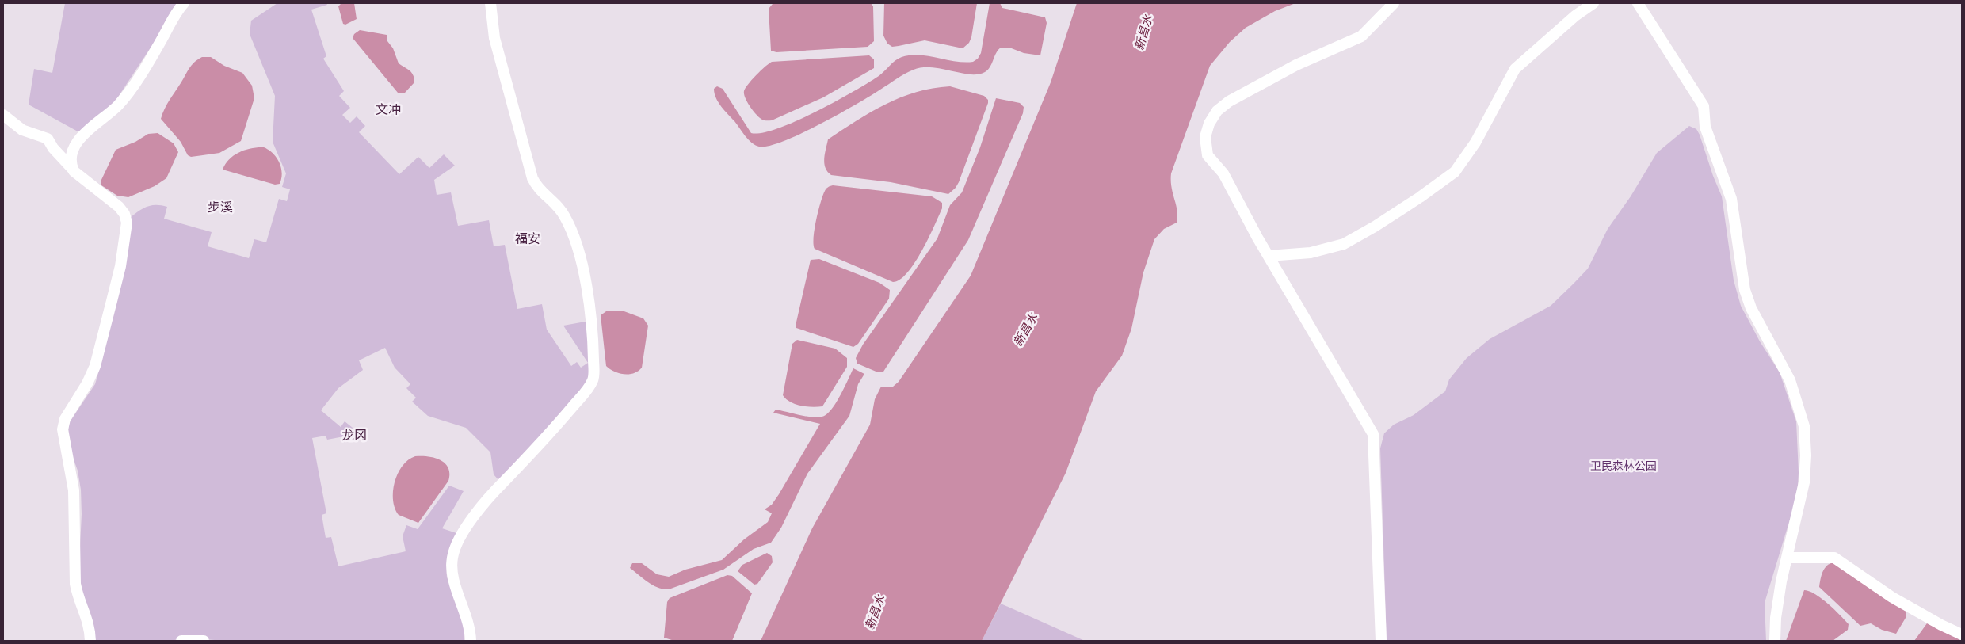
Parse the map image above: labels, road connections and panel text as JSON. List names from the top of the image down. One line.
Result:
{"districts":["文冲","步溪","福安","龙冈"],"water":["新昌水"],"parks":["卫民森林公园"]}
